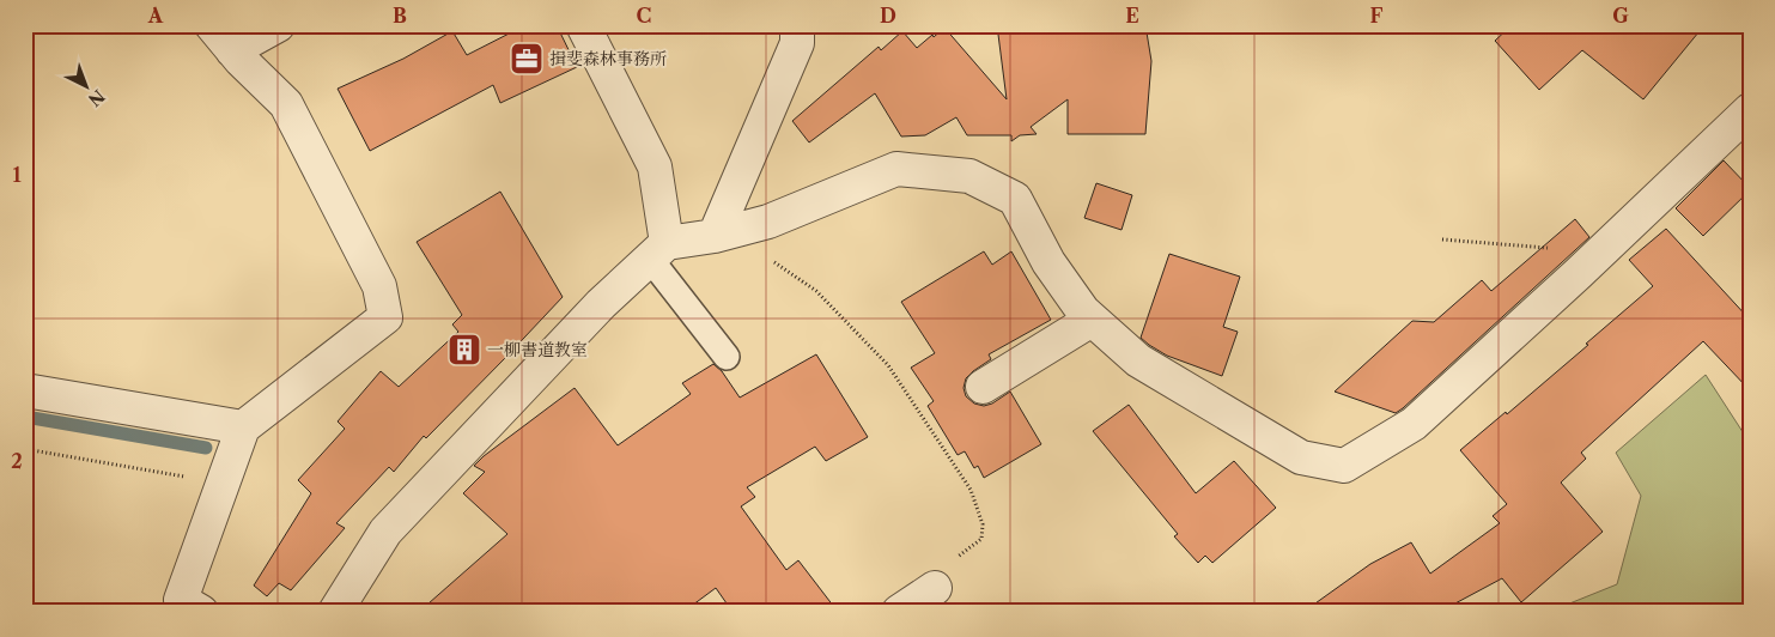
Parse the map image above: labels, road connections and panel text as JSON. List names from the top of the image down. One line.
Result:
{"places":{"office":["揖斐森林事務所"],"building":["一柳書道教室"]},"north":"bottom right","grid":{"columns":["A","B","C","D","E","F","G"],"rows":["1","2"]}}
